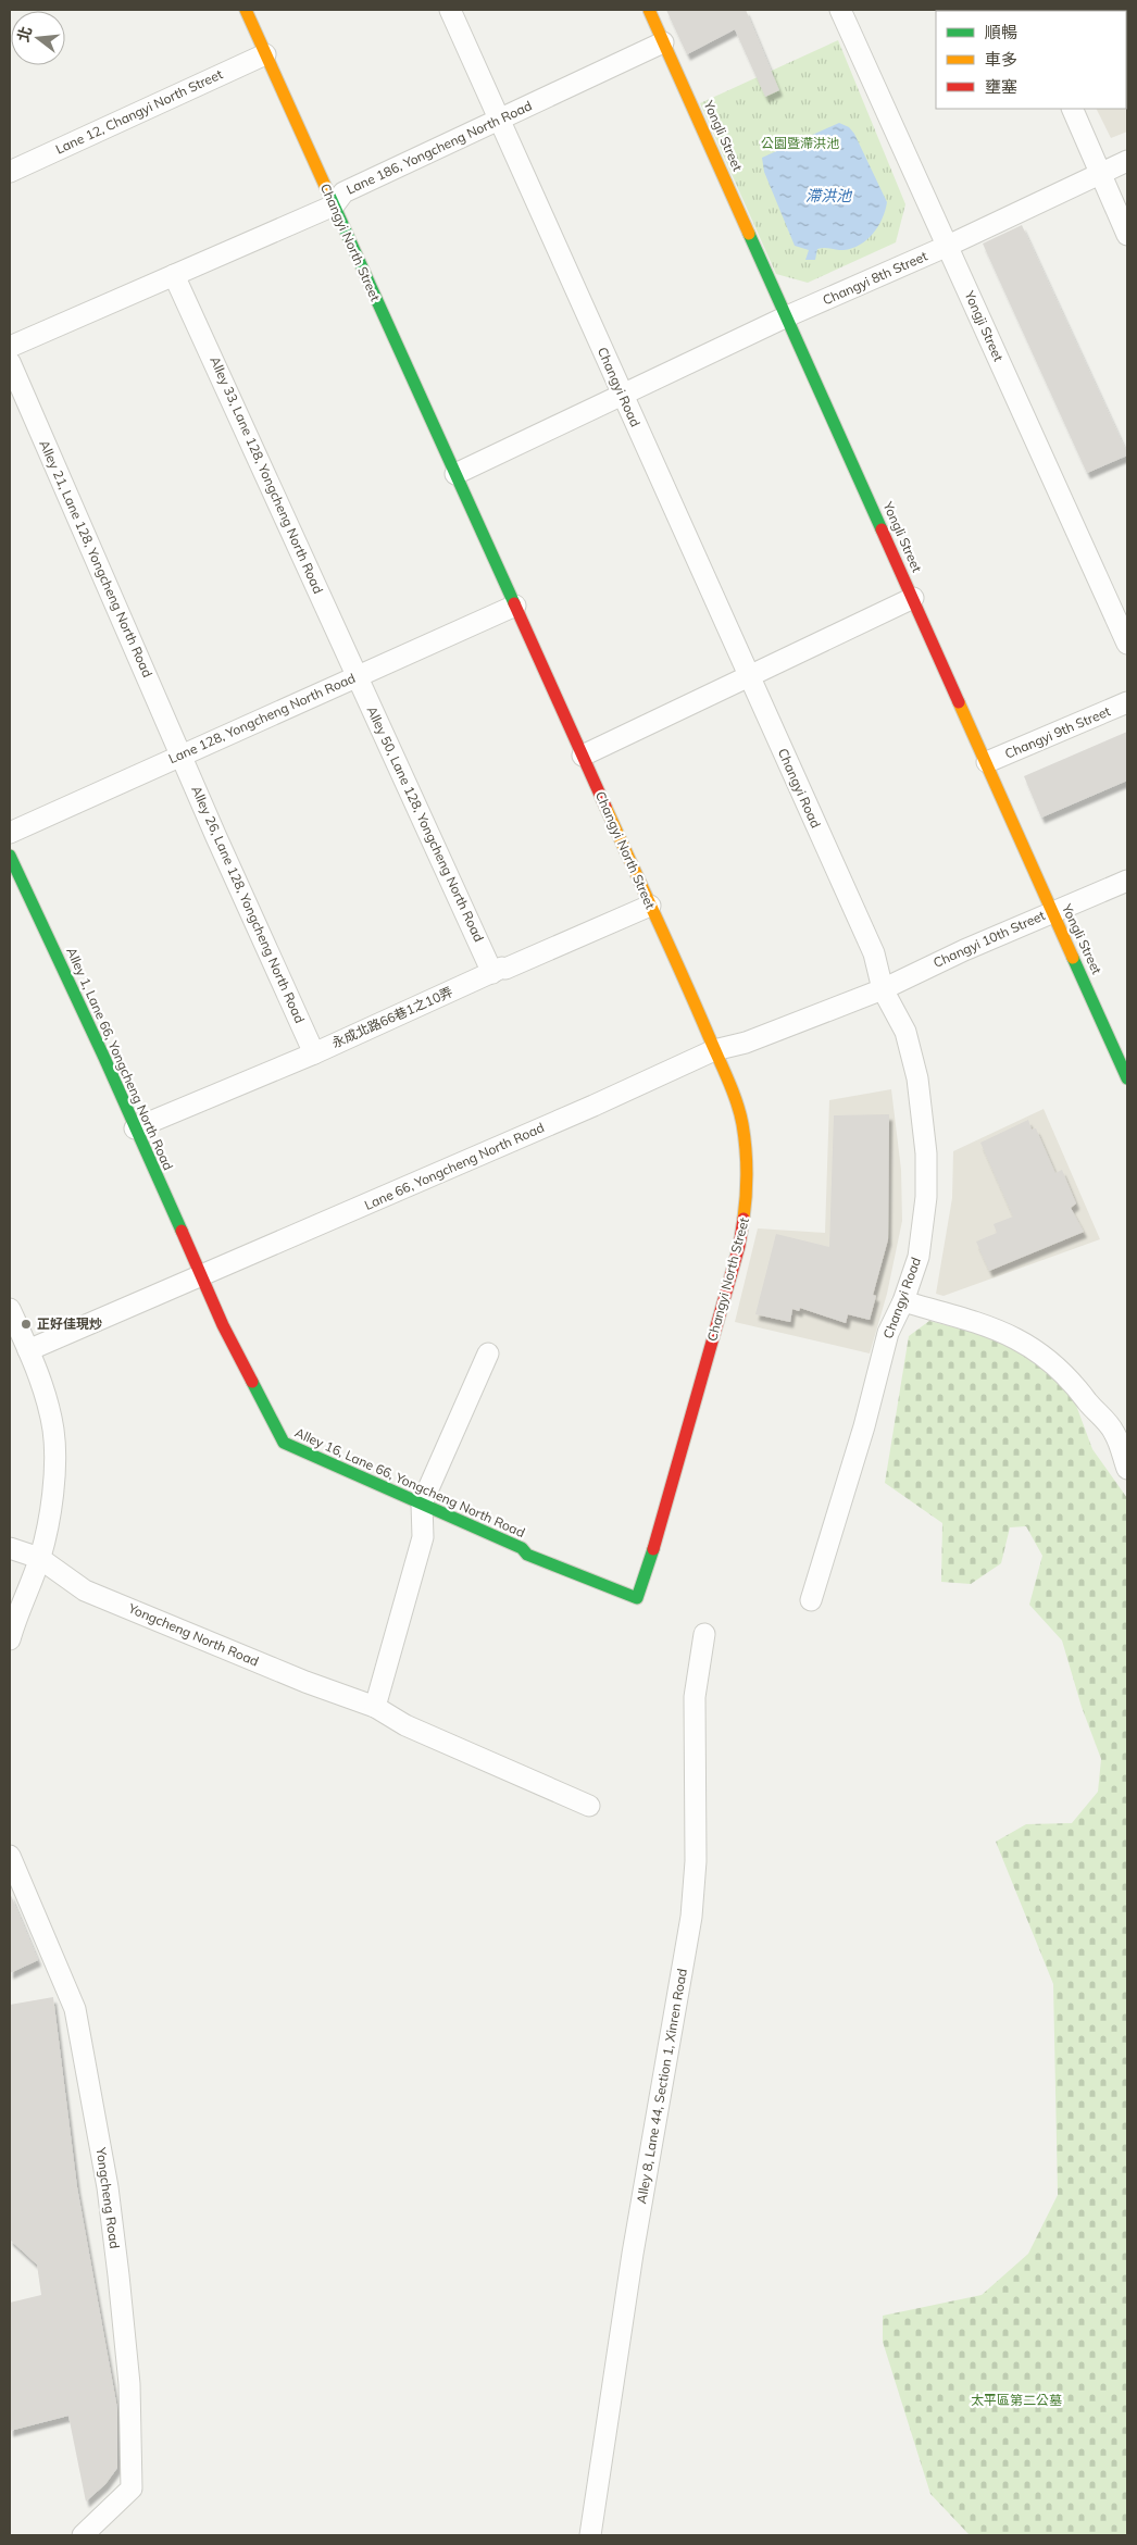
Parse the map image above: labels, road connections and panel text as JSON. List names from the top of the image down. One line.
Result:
{"streets":{"street":["Lane 12, Changyi North Street","Yongli Street","Lane 186, Yongcheng North Road","Changyi North Street","Changyi 8th Street","Yongji Street","Changyi Road","Alley 33, Lane 128, Yongcheng North Road","Alley 21, Lane 128, Yongcheng North Road","Lane 128, Yongcheng North Road","Changyi 9th Street","Alley 50, Lane 128, Yongcheng North Road","Alley 26, Lane 128, Yongcheng North Road","Changyi 10th Street","永成北路66巷1之10弄","Alley 1, Lane 66, Yongcheng North Road","Lane 66, Yongcheng North Road","Alley 16, Lane 66, Yongcheng North Road","Yongcheng North Road","Alley 8, Lane 44, Section 1, Xinren Road","Yongcheng Road"]},"crossings":[["Lane 12, Changyi North Street","Changyi North Street"],["Yongli Street","Lane 186, Yongcheng North Road"],["Yongli Street","Changyi 8th Street"],["Yongli Street","Changyi 9th Street"],["Yongli Street","Changyi 10th Street"],["Lane 186, Yongcheng North Road","Changyi North Street"],["Lane 186, Yongcheng North Road","Changyi Road"],["Lane 186, Yongcheng North Road","Alley 33, Lane 128, Yongcheng North Road"],["Changyi North Street","Lane 128, Yongcheng North Road"],["Changyi North Street","永成北路66巷1之10弄"],["Changyi North Street","Lane 66, Yongcheng North Road"],["Changyi North Street","Alley 16, Lane 66, Yongcheng North Road"],["Changyi 8th Street","Yongji Street"],["Changyi 8th Street","Changyi Road"],["Changyi Road","Changyi 10th Street"],["Changyi Road","Lane 66, Yongcheng North Road"],["Alley 33, Lane 128, Yongcheng North Road","Lane 128, Yongcheng North Road"],["Alley 33, Lane 128, Yongcheng North Road","Alley 50, Lane 128, Yongcheng North Road"],["Alley 21, Lane 128, Yongcheng North Road","Lane 128, Yongcheng North Road"],["Alley 21, Lane 128, Yongcheng North Road","Alley 26, Lane 128, Yongcheng North Road"],["Lane 128, Yongcheng North Road","Alley 50, Lane 128, Yongcheng North Road"],["Lane 128, Yongcheng North Road","Alley 26, Lane 128, Yongcheng North Road"],["Alley 50, Lane 128, Yongcheng North Road","永成北路66巷1之10弄"],["Alley 26, Lane 128, Yongcheng North Road","永成北路66巷1之10弄"],["Changyi 10th Street","Lane 66, Yongcheng North Road"],["永成北路66巷1之10弄","Alley 1, Lane 66, Yongcheng North Road"],["Alley 1, Lane 66, Yongcheng North Road","Lane 66, Yongcheng North Road"],["Alley 1, Lane 66, Yongcheng North Road","Alley 16, Lane 66, Yongcheng North Road"],["Lane 66, Yongcheng North Road","Alley 16, Lane 66, Yongcheng North Road"]],"water":["滯洪池"],"parks":["公園暨滯洪池","太平區第二公墓"],"places":["正好佳現炒"],"legend":["順暢","車多","壅塞"],"north":"left"}
